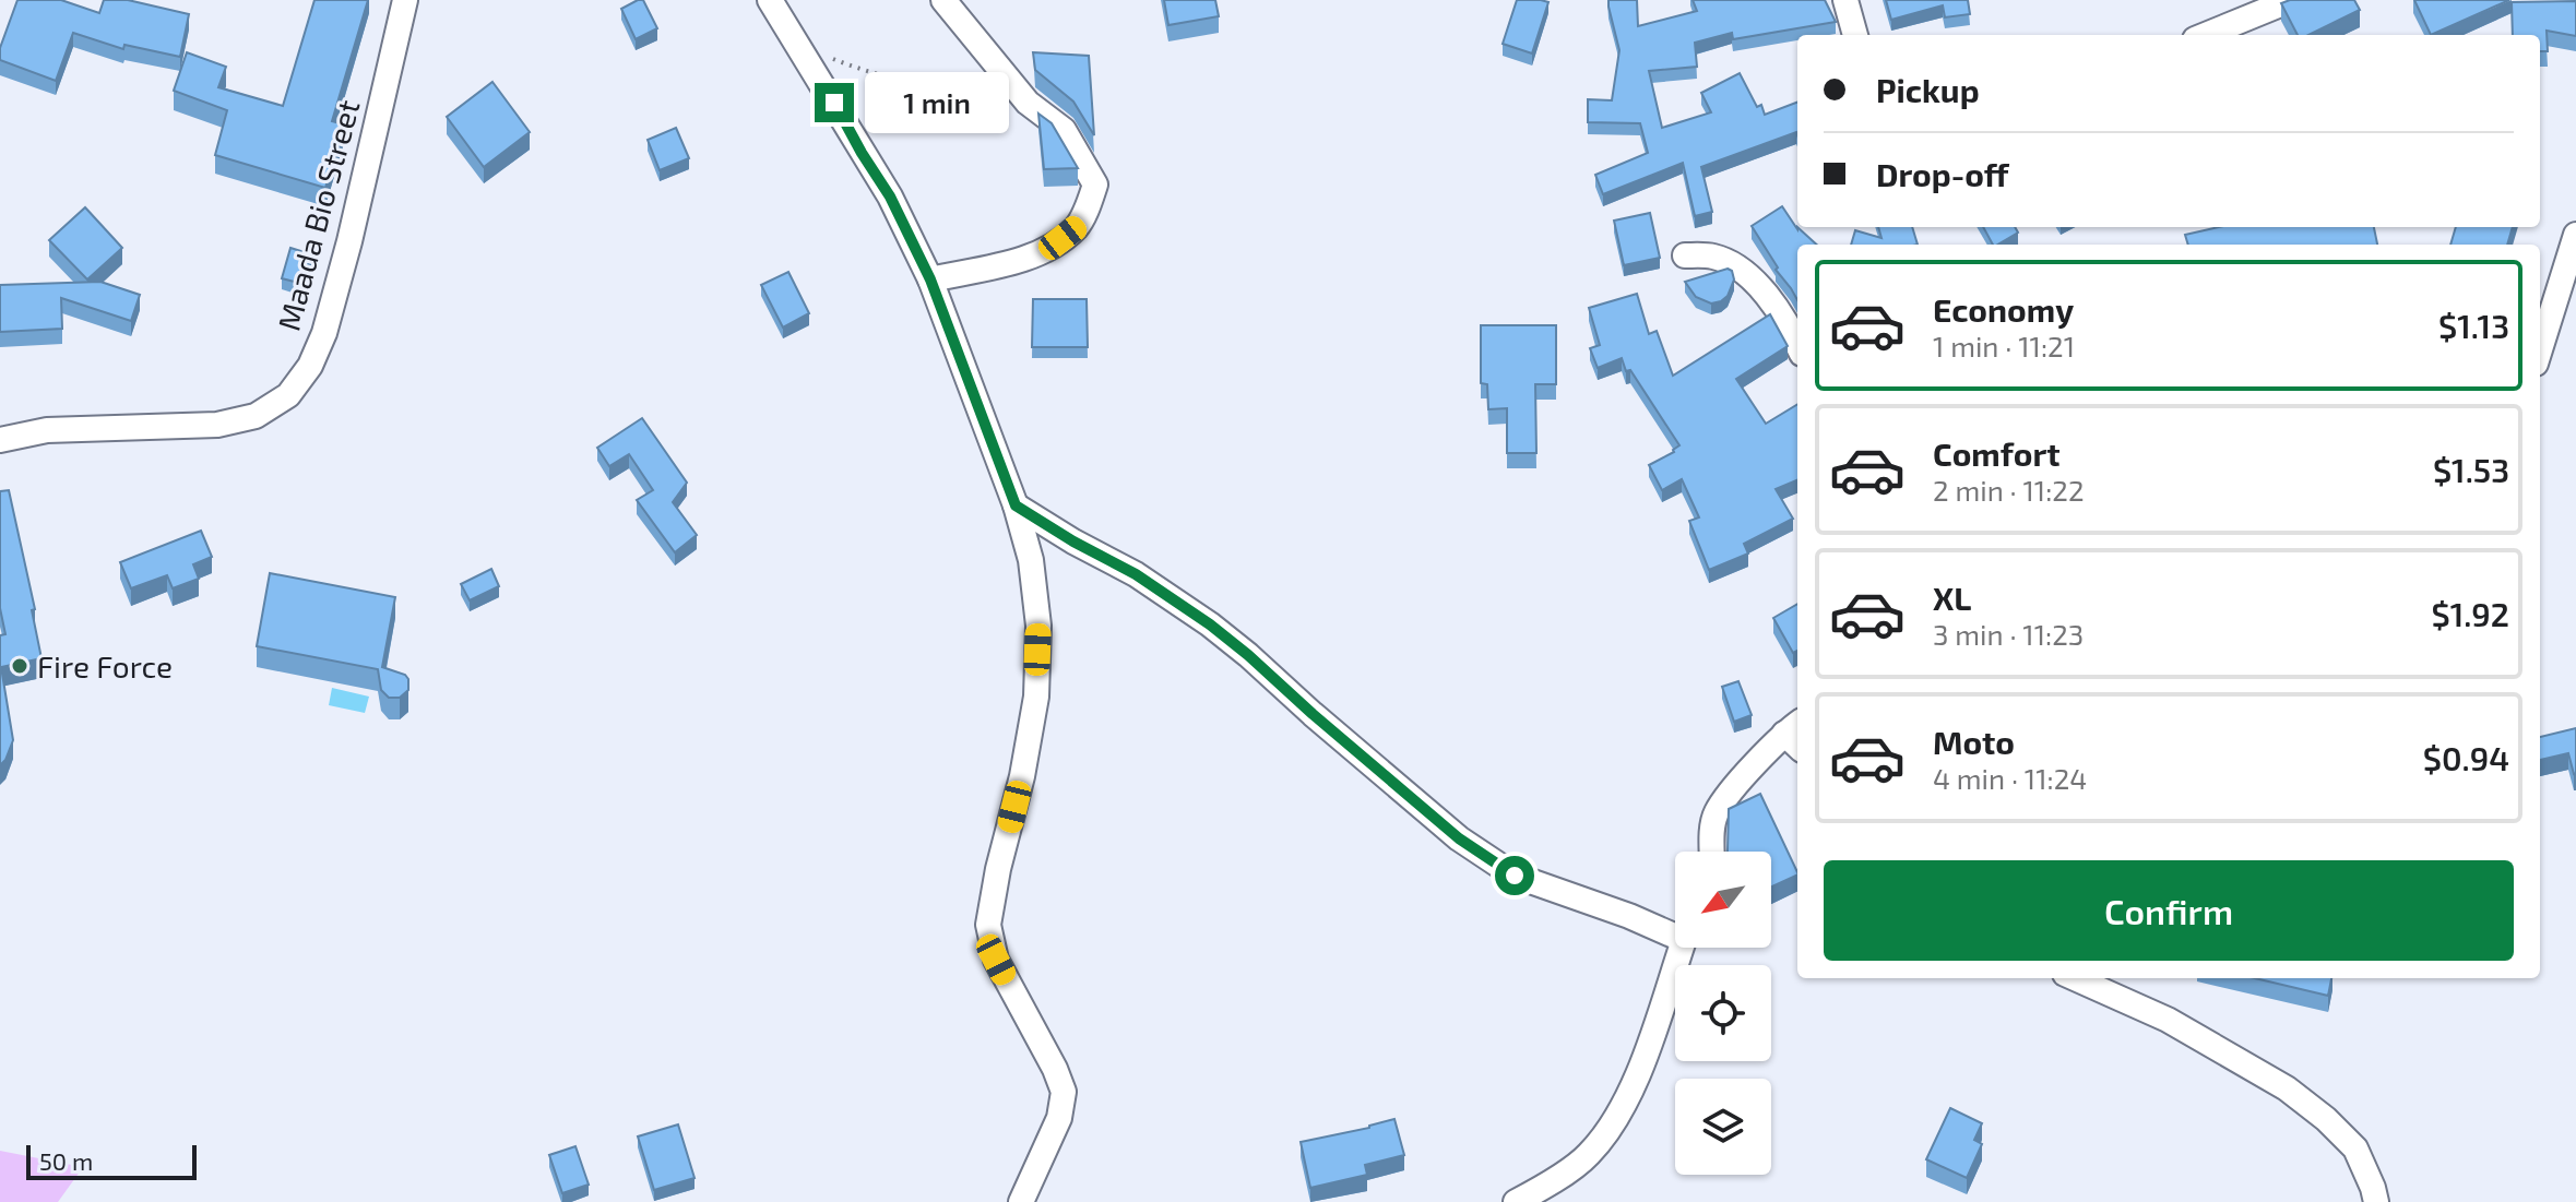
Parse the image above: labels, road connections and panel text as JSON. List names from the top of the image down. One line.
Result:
{"streets":{"street":["Maada Bio Street"]},"places":["Fire Force"],"scale_bar":"50 m","north":"bottom left","page":{"banner":["Pickup","Drop-off"],"bubble":"1 min","list":[{"name":"Economy","note":"1 min · 11:21","value":"$1.13"},{"name":"Comfort","note":"2 min · 11:22","value":"$1.53"},{"name":"XL","note":"3 min · 11:23","value":"$1.92"},{"name":"Moto","note":"4 min · 11:24","value":"$0.94"}],"buttons":"Confirm","scale":"50 m"}}
